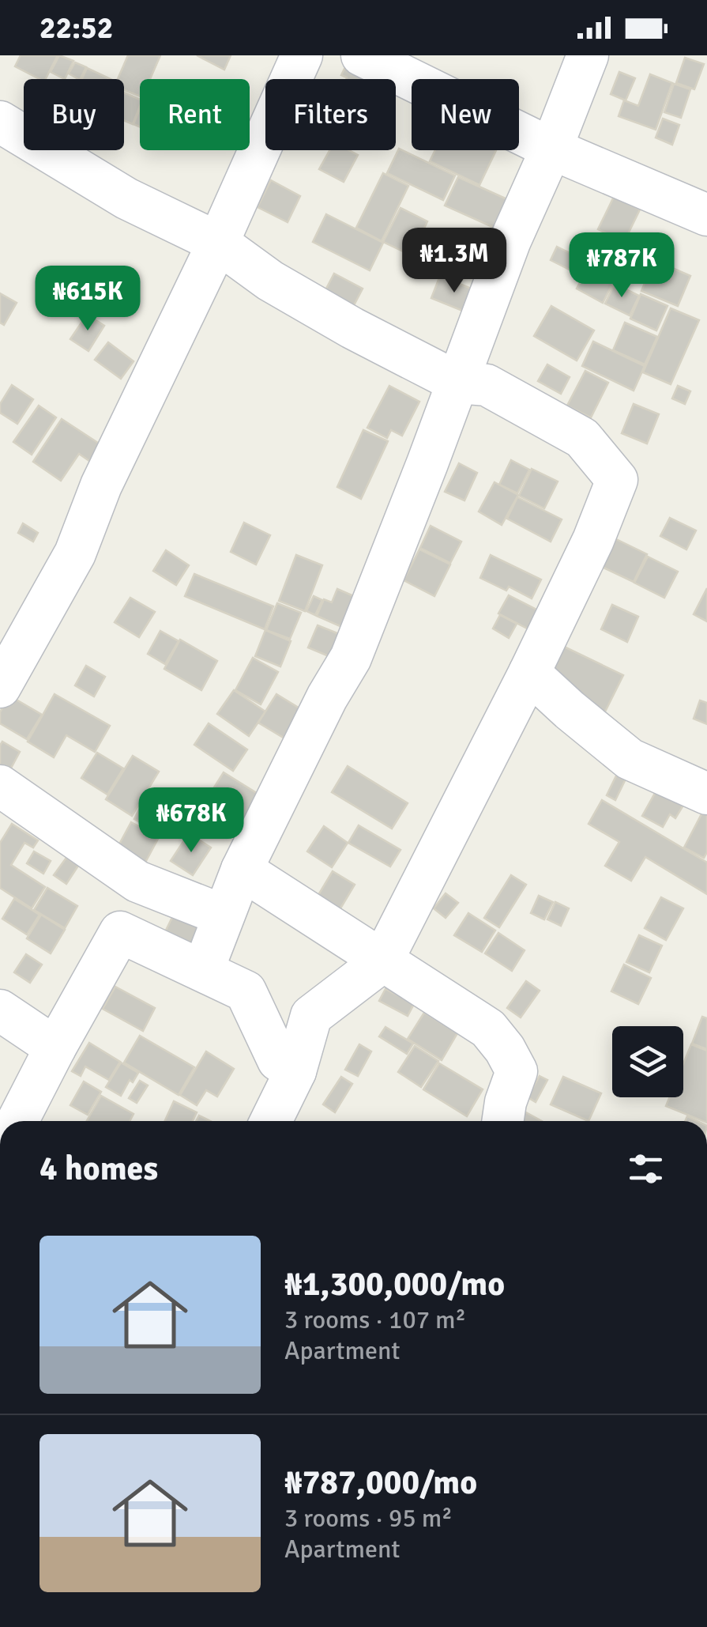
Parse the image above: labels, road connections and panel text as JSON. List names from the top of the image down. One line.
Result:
{"page":{"status":"22:52","chip":["Buy","Rent","Filters","New"],"price":["₦1.3M","₦787K","₦615K","₦678K"],"heading":"4 homes","list":[{"name":"₦1,300,000/mo","note":"3 rooms · 107 m² · Apartment"},{"name":"₦787,000/mo","note":"3 rooms · 95 m² · Apartment"}]}}
